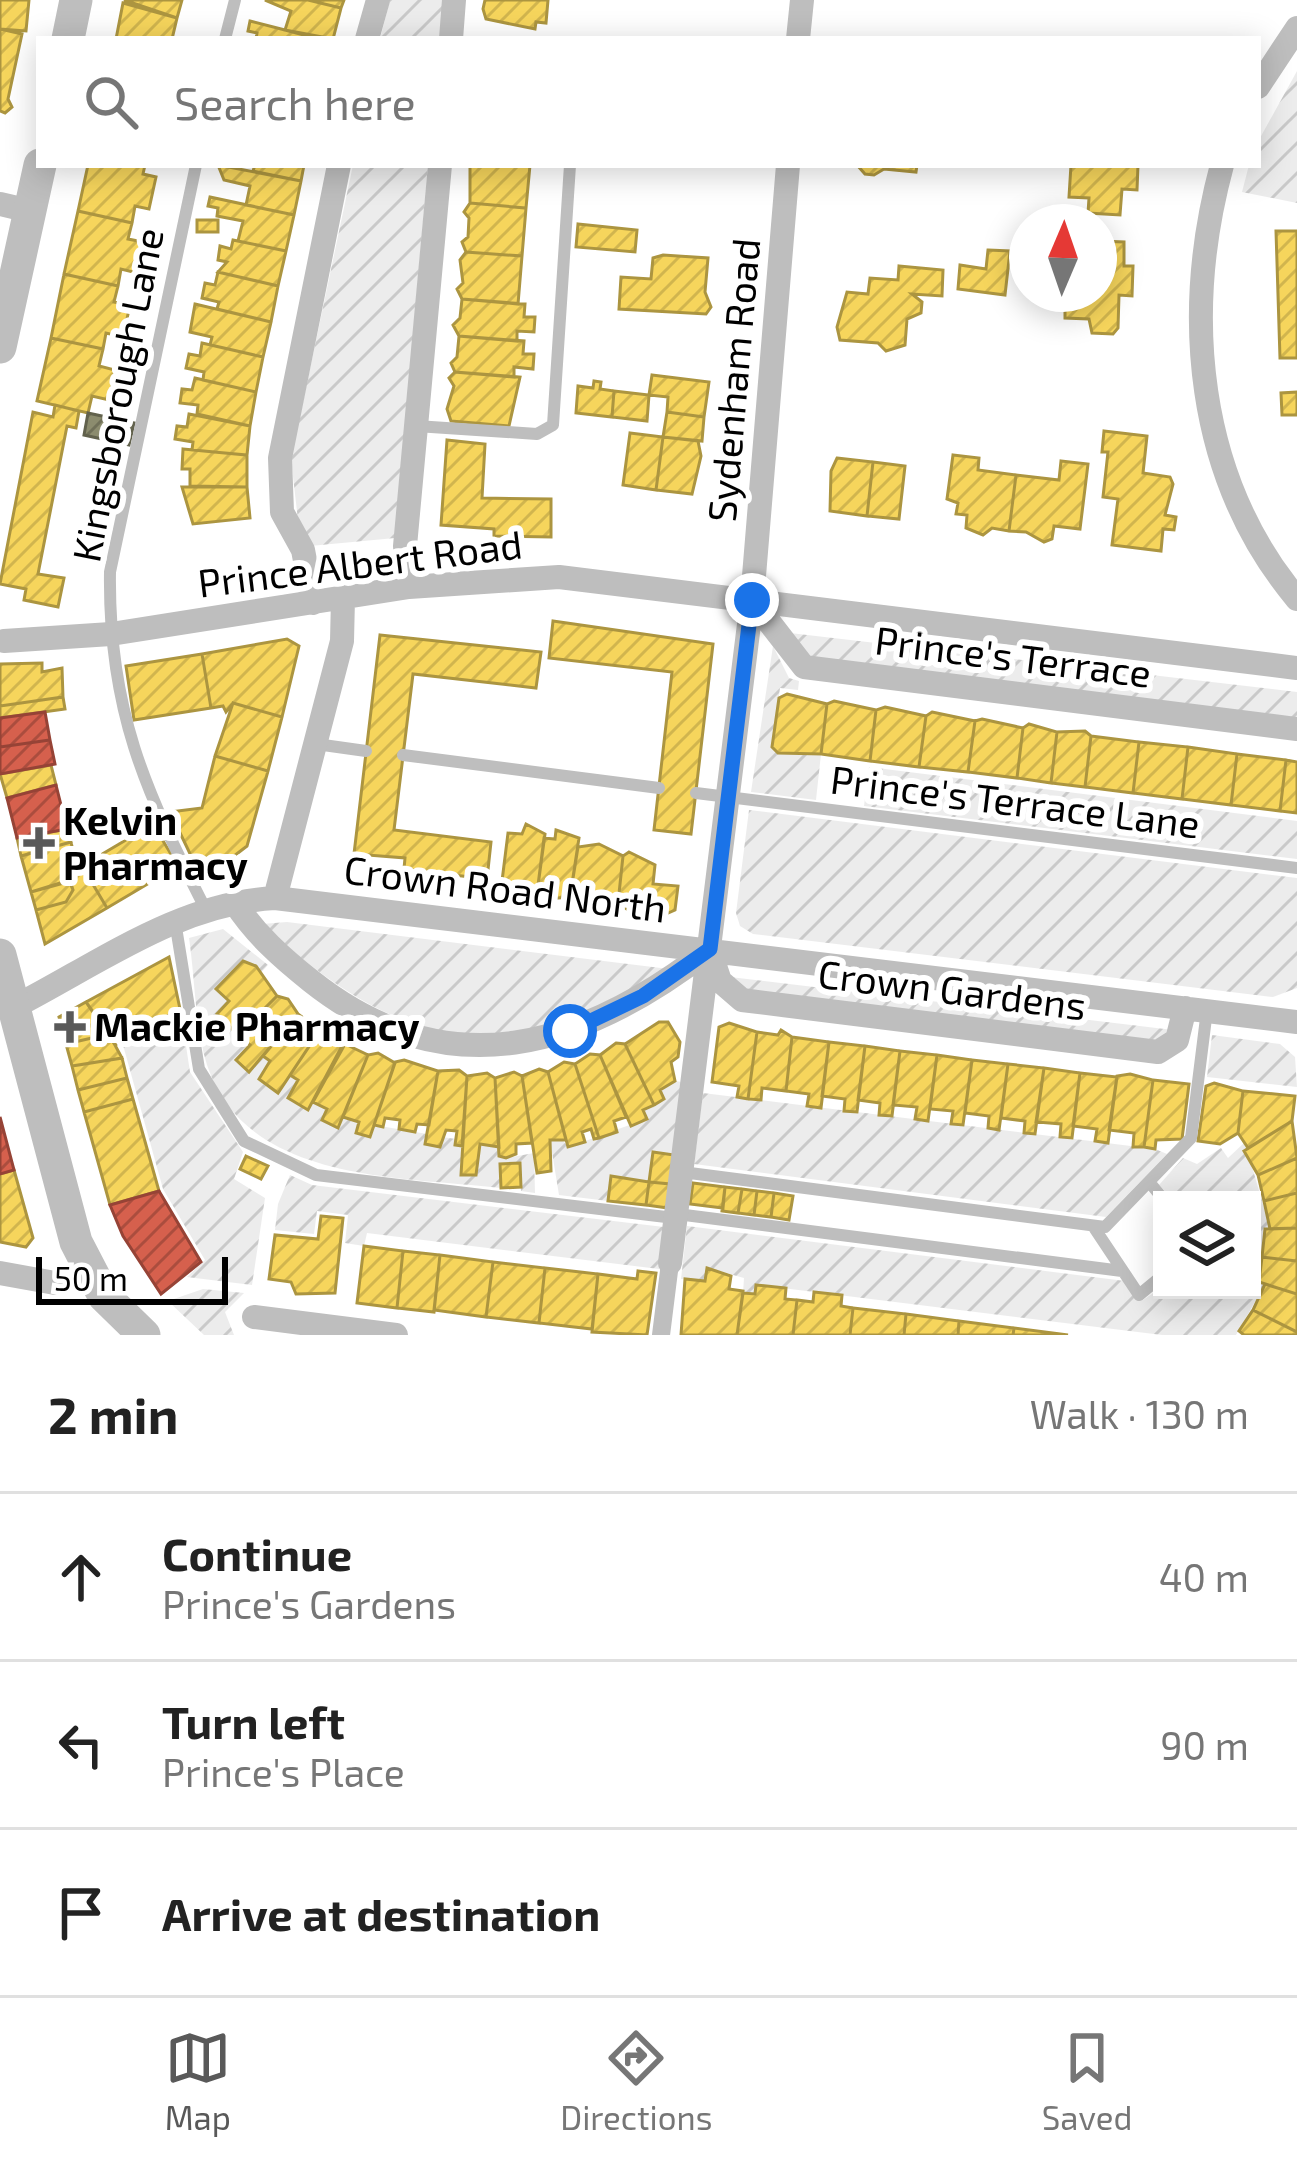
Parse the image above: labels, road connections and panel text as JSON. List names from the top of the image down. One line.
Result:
{"streets":{"street":["Sydenham Road","Prince Albert Road","Prince's Terrace","Crown Road North","Crown Gardens"],"lane":["Kingsborough Lane","Prince's Terrace Lane"]},"crossings":[["Sydenham Road","Prince Albert Road"],["Sydenham Road","Prince's Terrace"],["Sydenham Road","Prince's Terrace Lane"],["Sydenham Road","Crown Road North"],["Sydenham Road","Crown Gardens"],["Kingsborough Lane","Prince Albert Road"],["Kingsborough Lane","Crown Road North"],["Prince Albert Road","Prince's Terrace"],["Crown Road North","Crown Gardens"]],"places":{"health":["Kelvin Pharmacy","Mackie Pharmacy"]},"scale_bar":"50 m","north":"top","page":{"search":"Search here","scale":"50 m","heading":["2 min","Walk · 130 m"],"list":[["Continue","Prince's Gardens","40 m"],["Turn left","Prince's Place","90 m"],"Arrive at destination"],"nav":["Map","Directions","Saved"]}}
